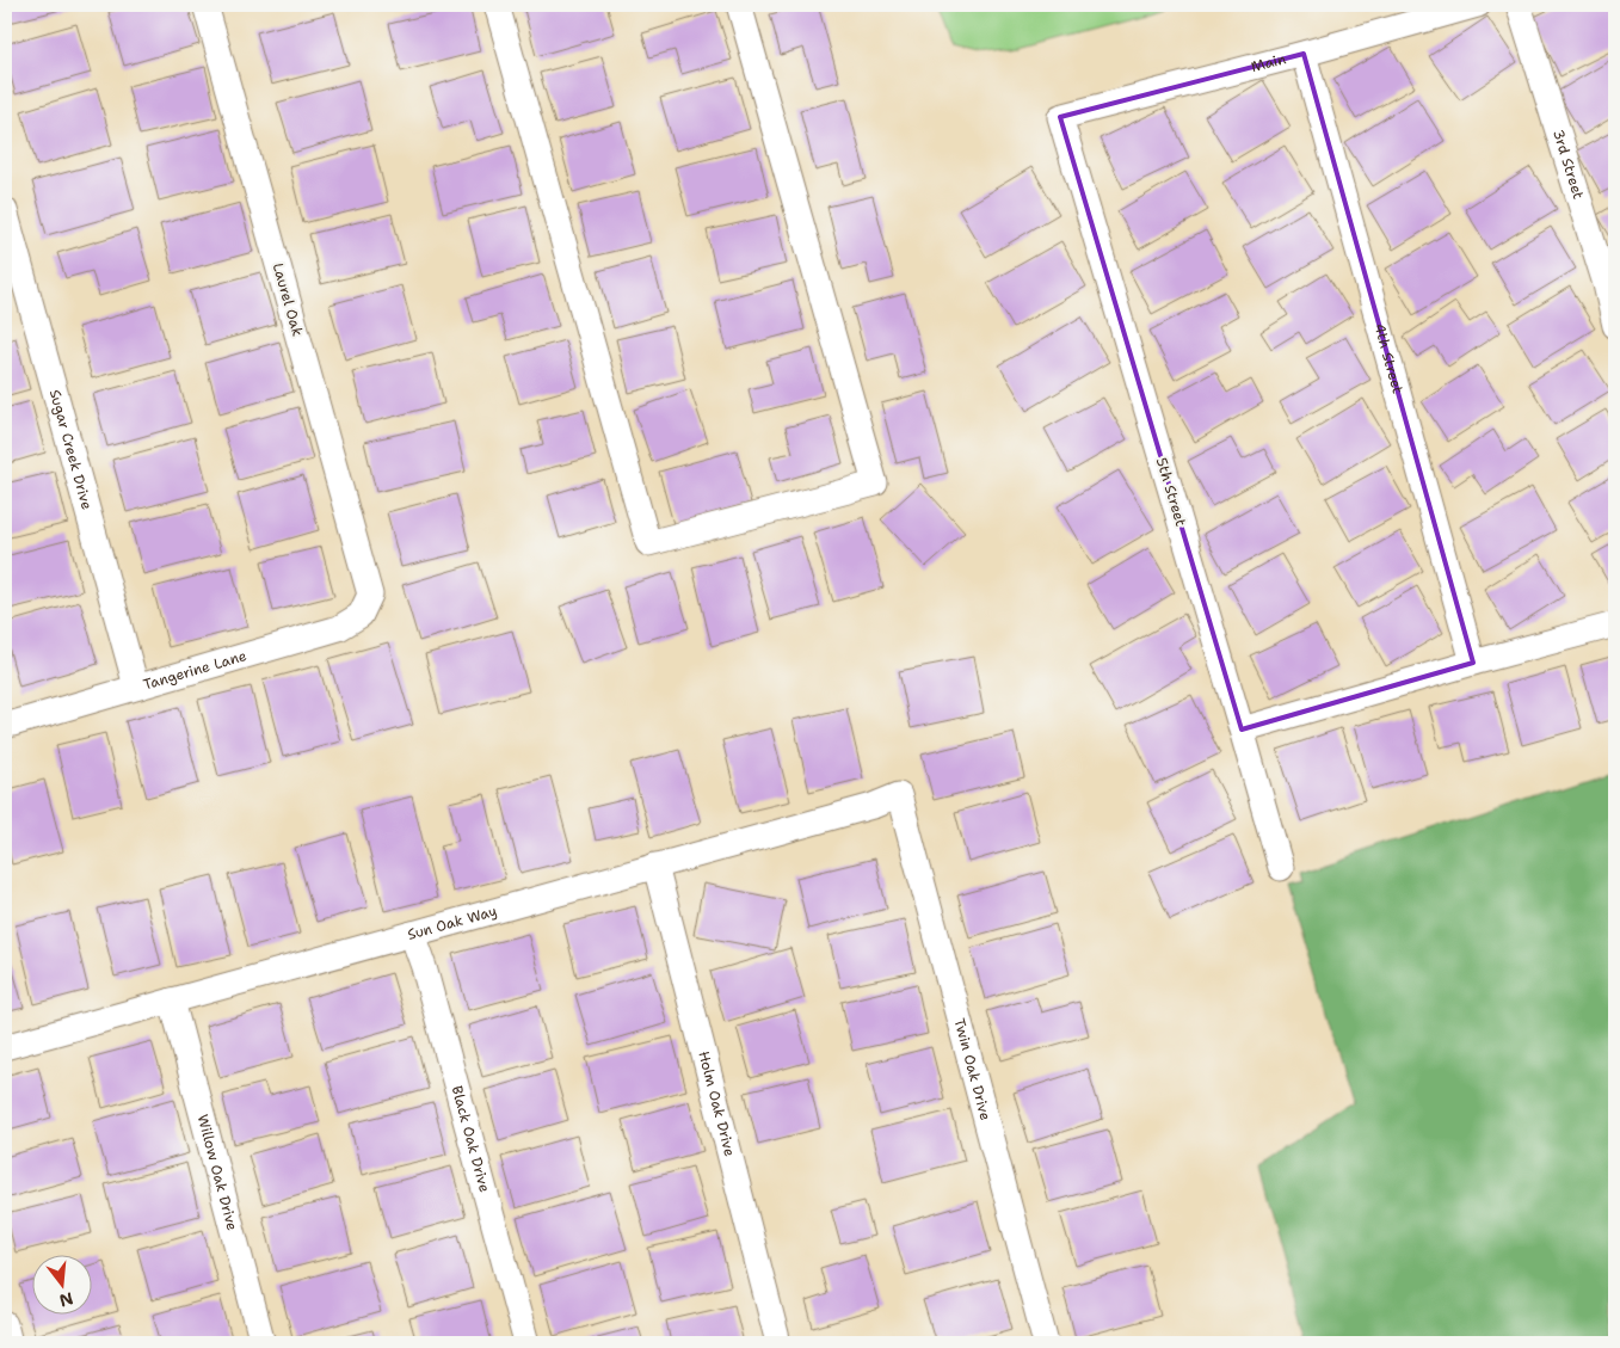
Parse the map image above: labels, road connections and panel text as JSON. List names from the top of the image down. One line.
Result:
{"streets":{"street":["Main","3rd Street","Laurel Oak","4th Street","Sugar Creek Drive","5th Street","Tangerine Lane","Sun Oak Way","Twin Oak Drive","Holm Oak Drive","Black Oak Drive","Willow Oak Drive"]},"crossings":[["Main","4th Street"],["Main","5th Street"],["Laurel Oak","Tangerine Lane"],["Sugar Creek Drive","Tangerine Lane"],["Sun Oak Way","Twin Oak Drive"],["Sun Oak Way","Holm Oak Drive"],["Sun Oak Way","Black Oak Drive"],["Sun Oak Way","Willow Oak Drive"]],"north":"bottom"}
